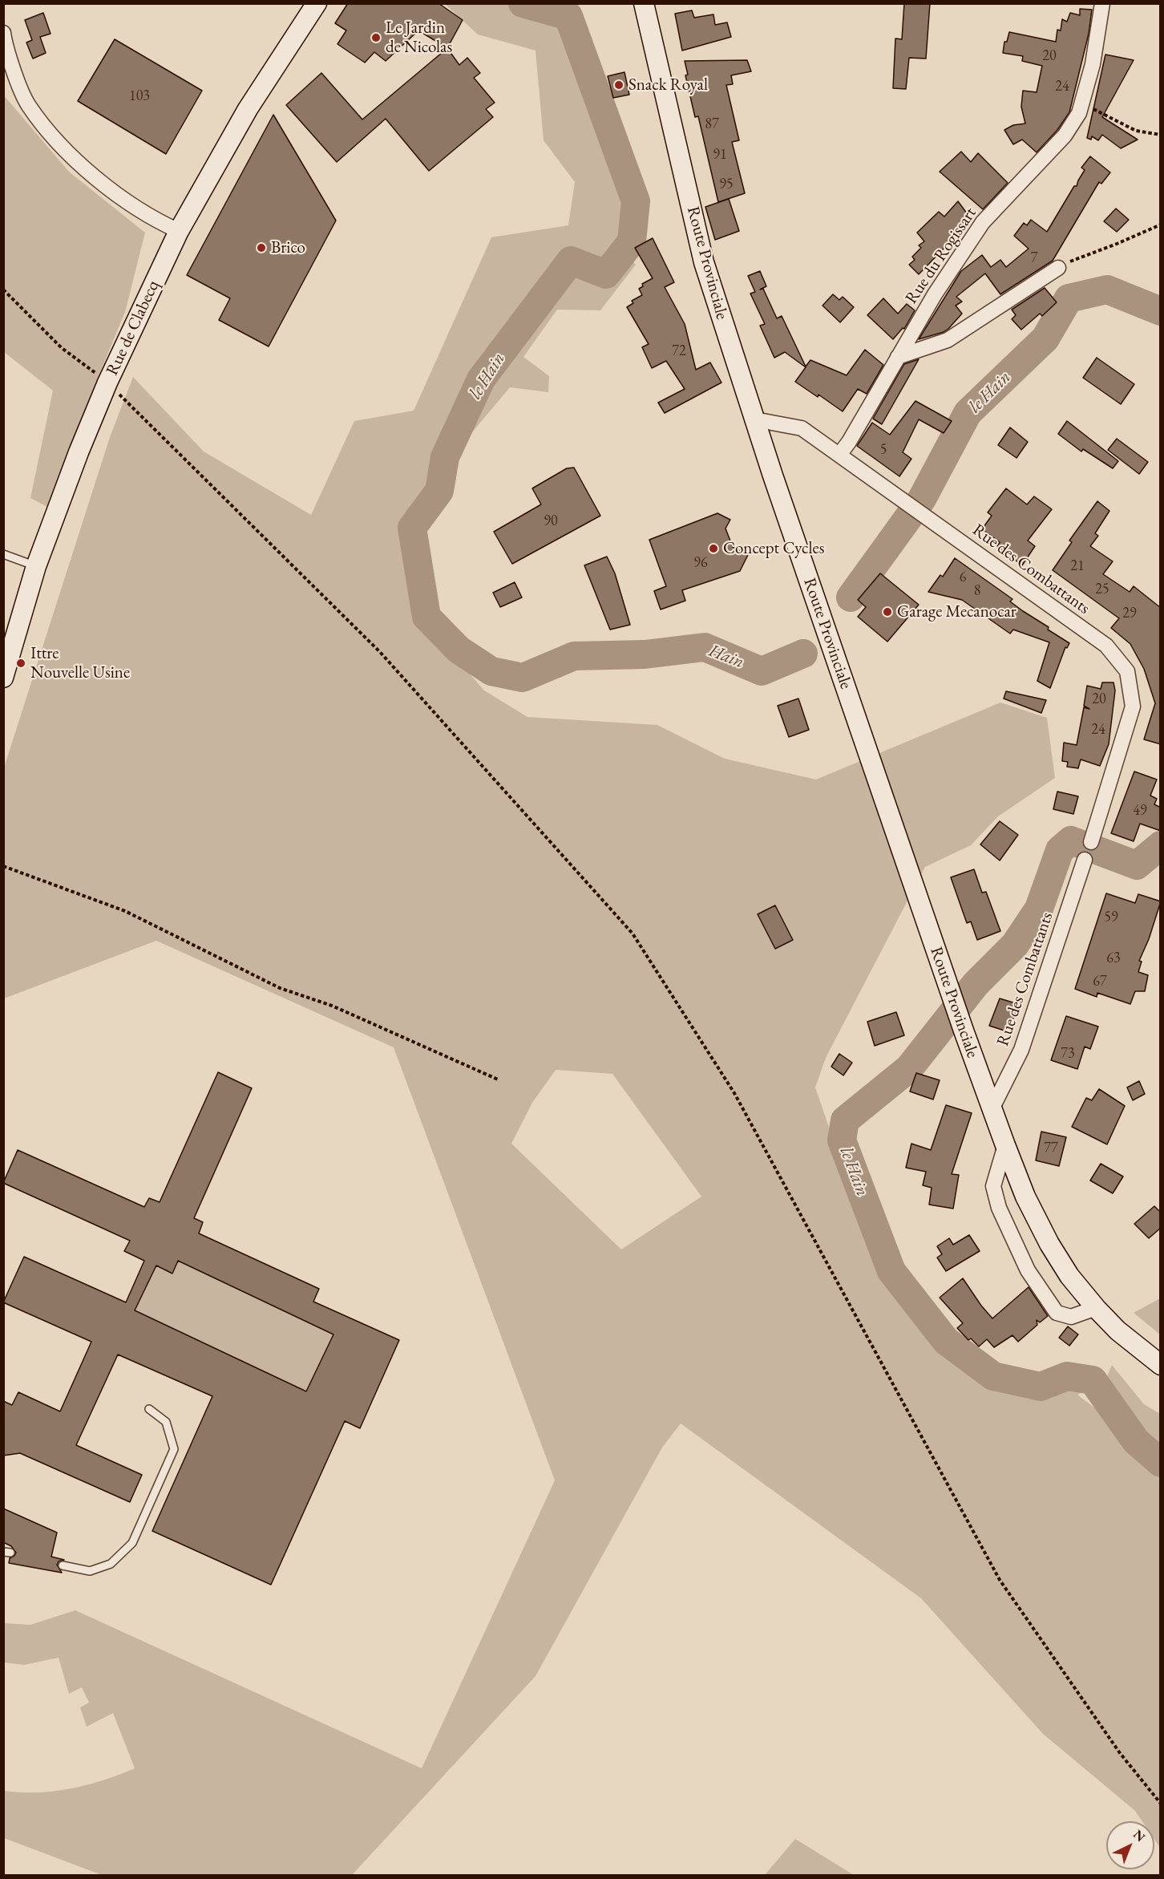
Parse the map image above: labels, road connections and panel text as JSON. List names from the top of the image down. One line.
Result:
{"streets":{"main road":["Route Provinciale","Rue de Clabecq"],"street":["Rue du Rogissart","Rue des Combattants"]},"crossings":[["Rue du Rogissart","Rue des Combattants"],["Route Provinciale","Rue des Combattants"]],"water":["le Hain","Hain"],"places":["Le Jardin de Nicolas","Snack Royal","Brico","Concept Cycles","Garage Mecanocar","Ittre Nouvelle Usine"],"house_numbers":["20","24","103","87","91","95","7","72","5","90","96","21","6","25","8","29","20","24","49","59","63","67","73","77"],"north":"top right"}
